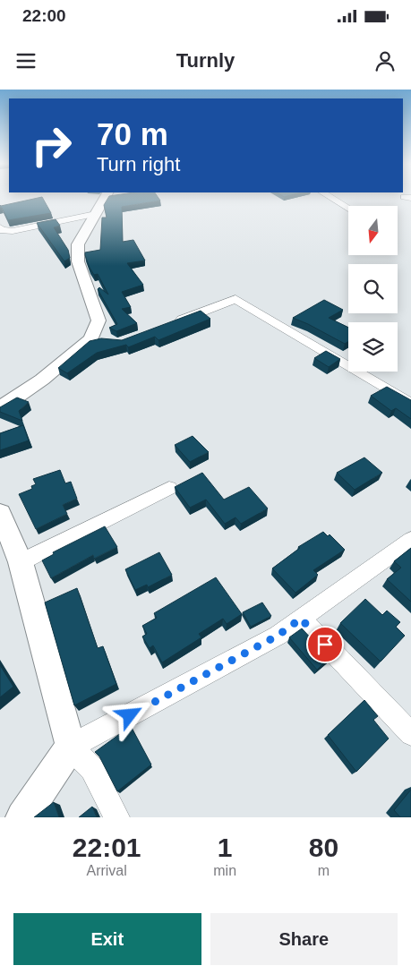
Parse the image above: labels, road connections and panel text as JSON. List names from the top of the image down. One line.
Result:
{"north":"bottom","page":{"status":"22:00","header":"Turnly","turn":["70 m","Turn right"],"eta":["22:01","Arrival","1","min","80","m"],"buttons":["Exit","Share"]}}
